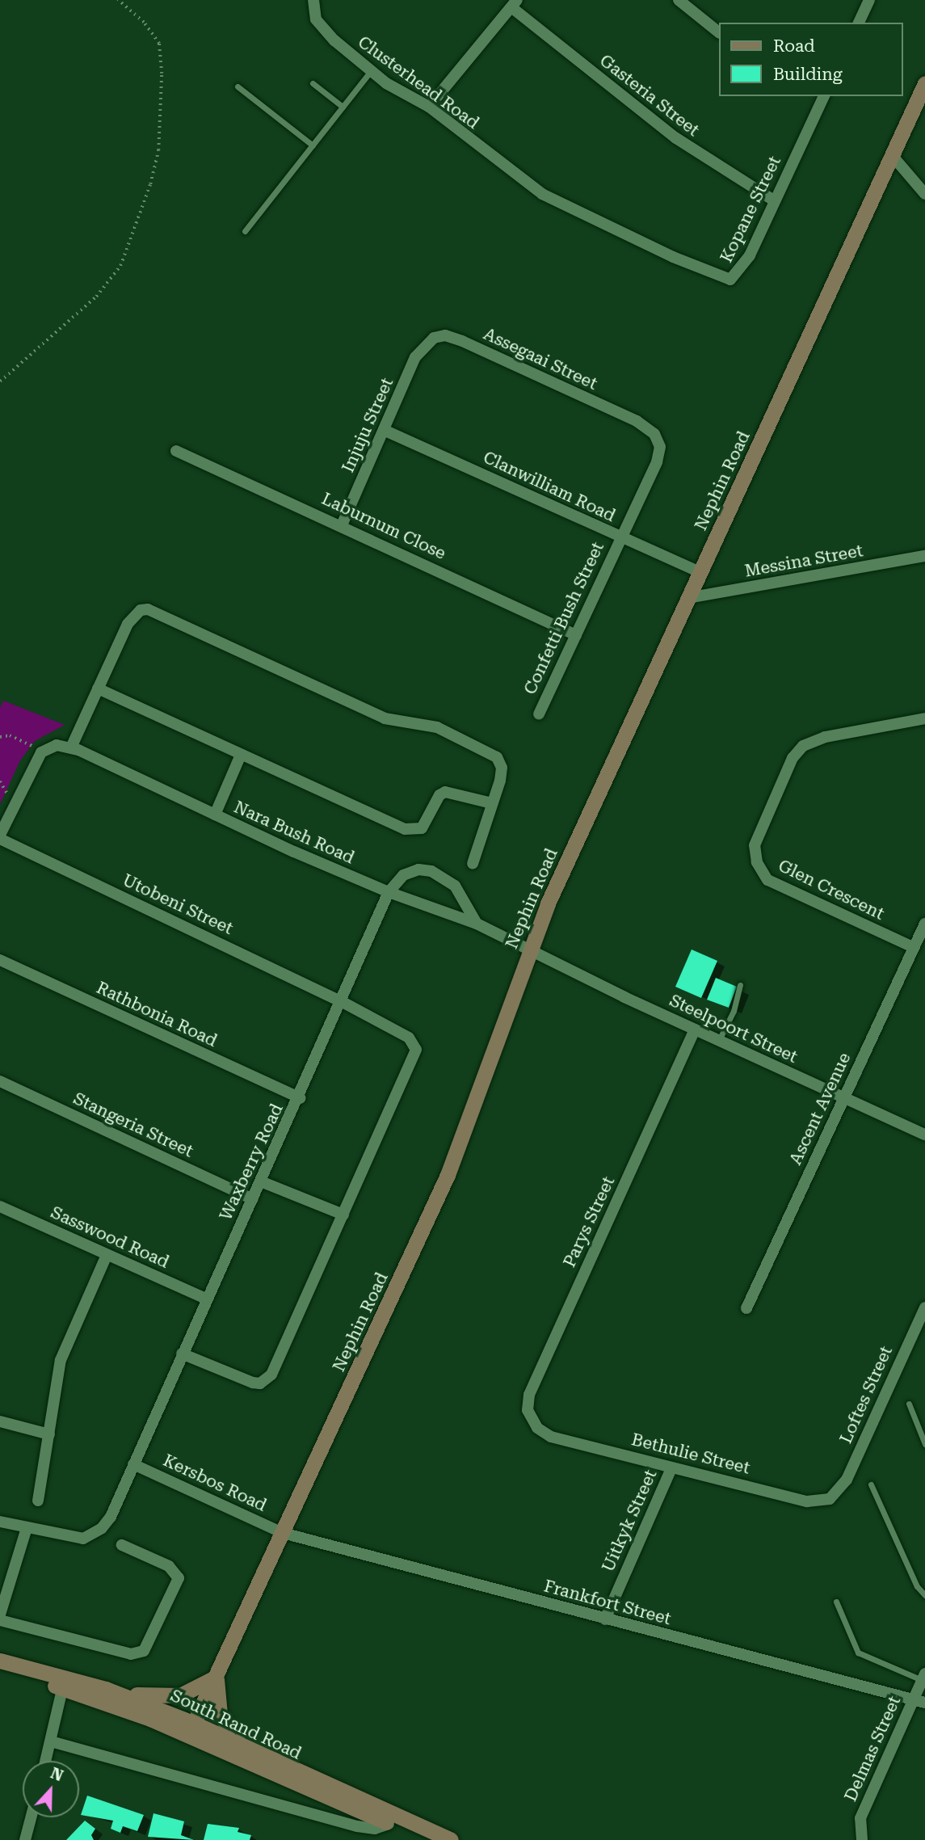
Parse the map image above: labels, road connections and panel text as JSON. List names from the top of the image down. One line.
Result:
{"streets":{"street":["Clusterhead Road","Gasteria Street","Kopane Street","Assegaai Street","Injuju Street","Nephin Road","Clanwilliam Road","Laburnum Close","Messina Street","Confetti Bush Street","Nara Bush Road","Glen Crescent","Utobeni Street","Rathbonia Road","Steelpoort Street","Ascent Avenue","Stangeria Street","Waxberry Road","Parys Street","Sasswood Road","Loftes Street","Bethulie Street","Kersbos Road","Uitkyk Street","Frankfort Street","South Rand Road","Delmas Street"]},"crossings":[["Clusterhead Road","Kopane Street"],["Gasteria Street","Kopane Street"],["Assegaai Street","Injuju Street"],["Assegaai Street","Confetti Bush Street"],["Injuju Street","Clanwilliam Road"],["Injuju Street","Laburnum Close"],["Nephin Road","Clanwilliam Road"],["Nephin Road","Messina Street"],["Nephin Road","Nara Bush Road"],["Nephin Road","Steelpoort Street"],["Nephin Road","Kersbos Road"],["Nephin Road","Frankfort Street"],["Nephin Road","South Rand Road"],["Clanwilliam Road","Confetti Bush Street"],["Laburnum Close","Confetti Bush Street"],["Nara Bush Road","Steelpoort Street"],["Nara Bush Road","Waxberry Road"],["Glen Crescent","Ascent Avenue"],["Utobeni Street","Waxberry Road"],["Rathbonia Road","Waxberry Road"],["Steelpoort Street","Ascent Avenue"],["Steelpoort Street","Parys Street"],["Stangeria Street","Waxberry Road"],["Waxberry Road","Sasswood Road"],["Waxberry Road","Kersbos Road"],["Parys Street","Bethulie Street"],["Loftes Street","Bethulie Street"],["Bethulie Street","Uitkyk Street"],["Kersbos Road","Frankfort Street"],["Uitkyk Street","Frankfort Street"],["Frankfort Street","Delmas Street"]],"legend":["Road","Building"],"north":"top"}
